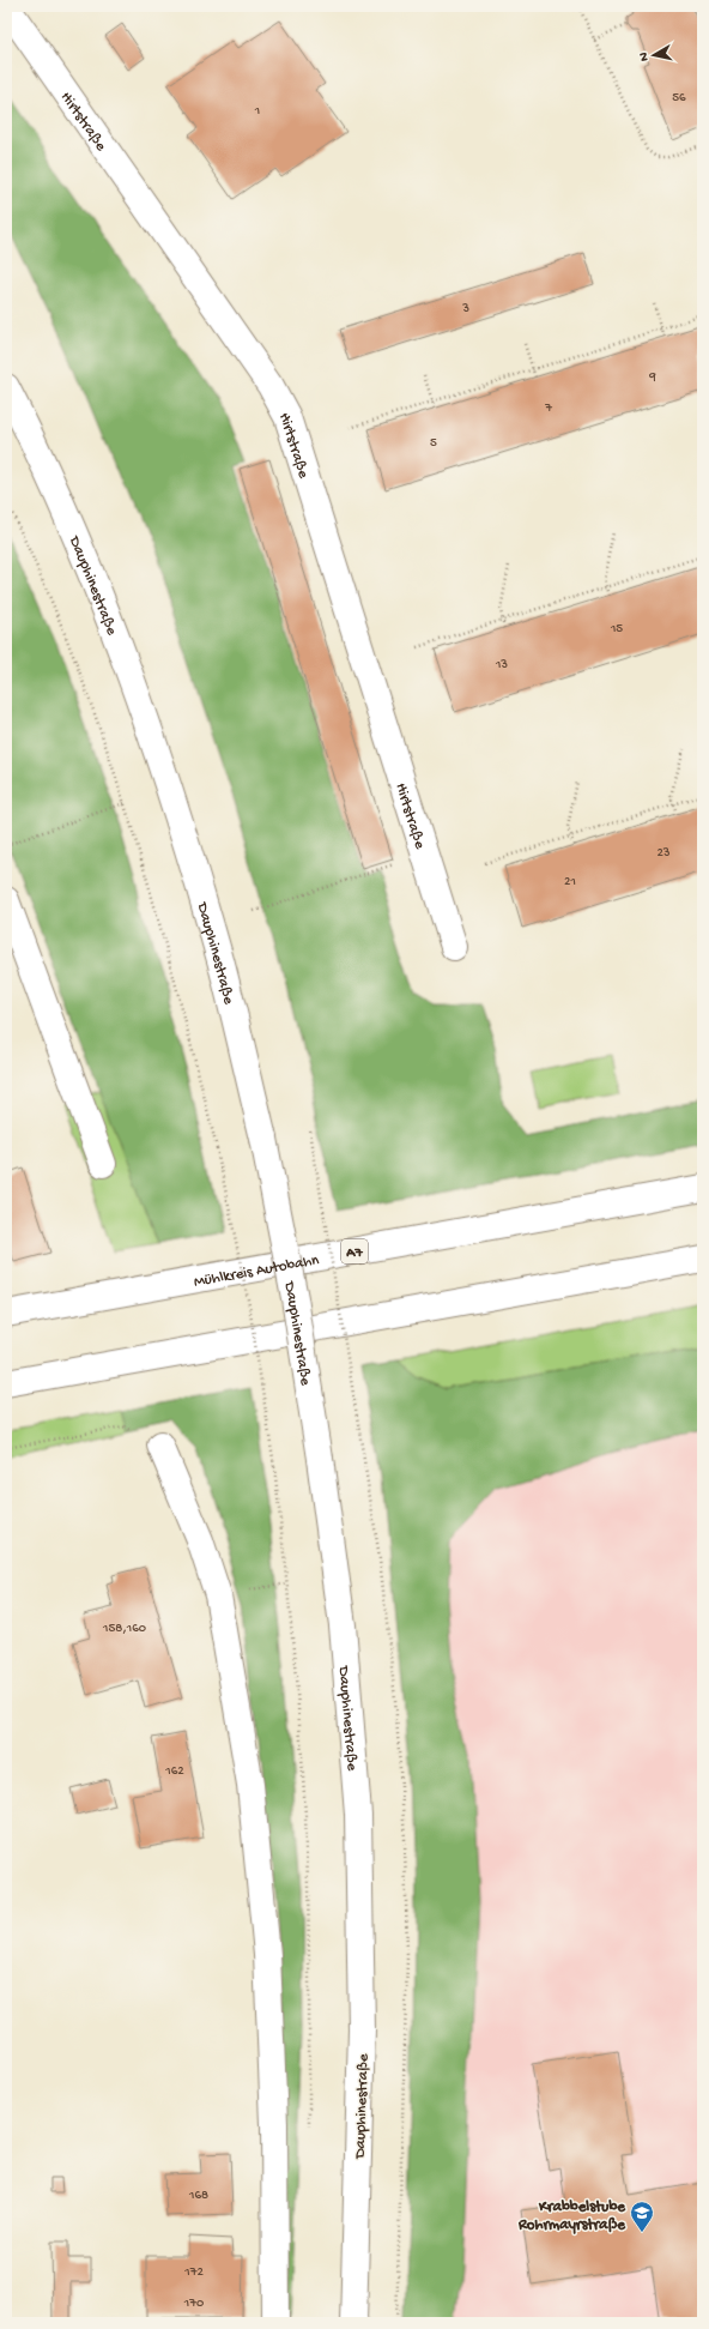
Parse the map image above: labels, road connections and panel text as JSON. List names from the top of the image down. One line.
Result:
{"streets":{"main road":["Hirtstraße","Dauphinestraße","A7","Mühlkreis Autobahn"]},"places":{"school or university":["Krabbelstube Rohrmayrstraße"]},"house_numbers":["56","1","3","9","7","5","15","13","23","21","158,160","162","168","172","170"],"north":"left"}
